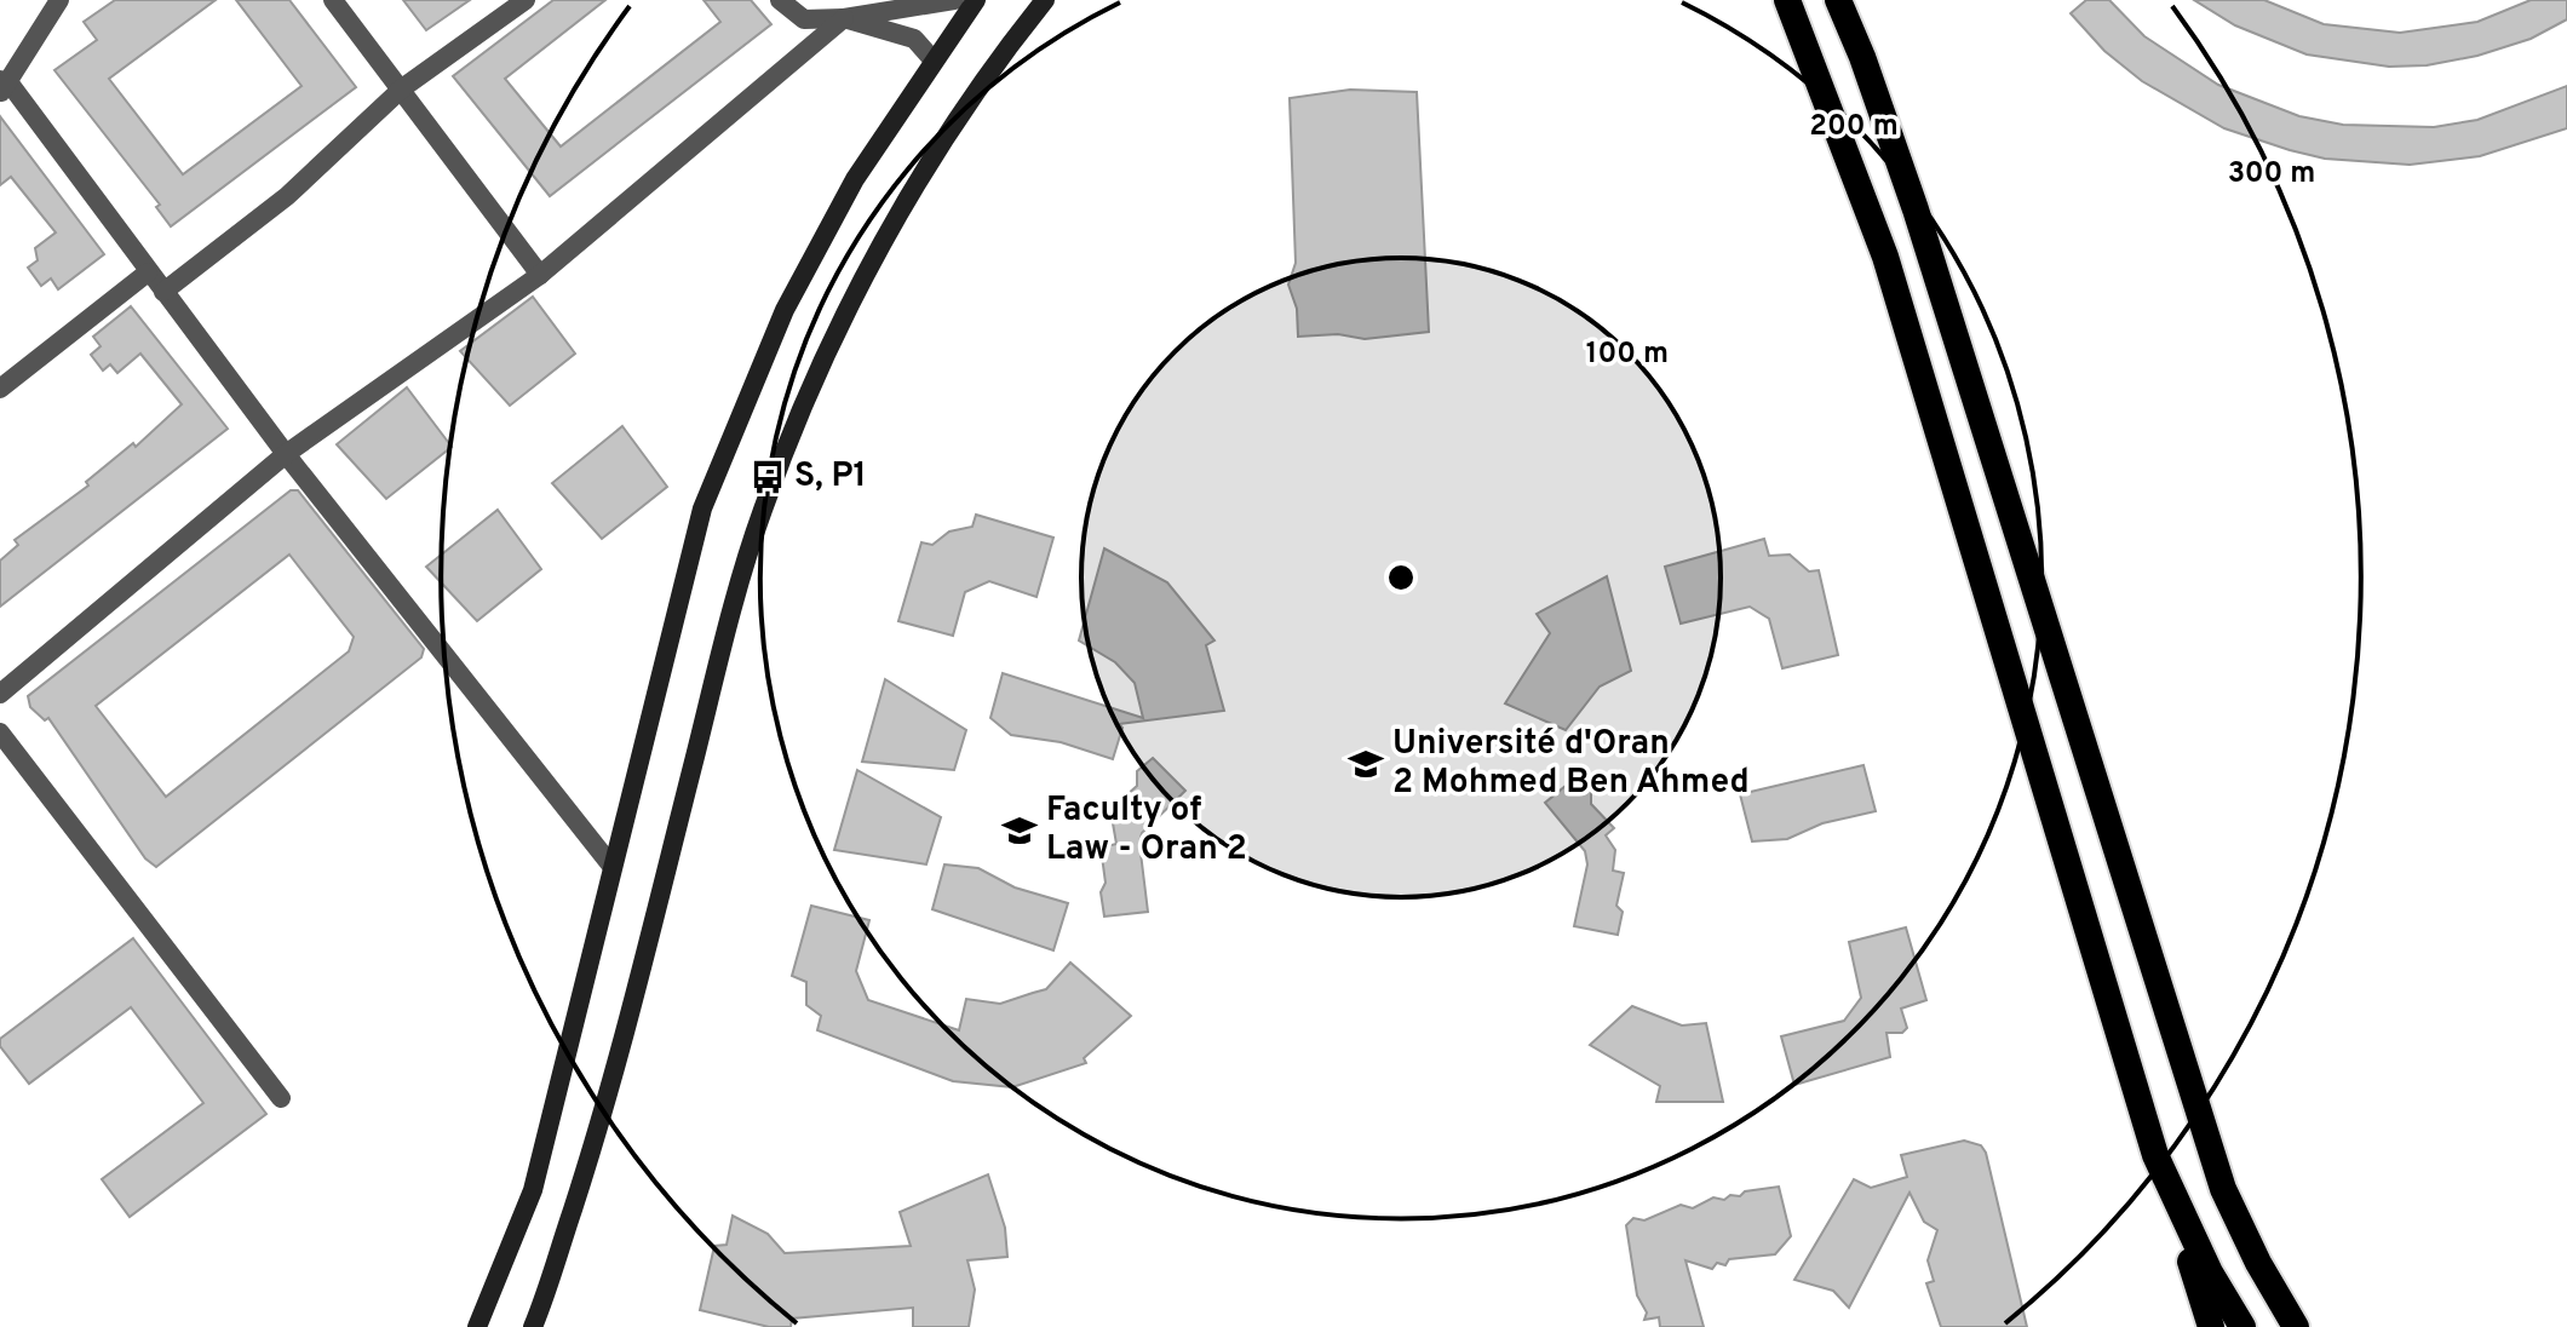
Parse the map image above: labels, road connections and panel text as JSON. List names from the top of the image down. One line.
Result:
{"places":{"bus stop":["S, P1"],"school or university":["Université d'Oran 2 Mohmed Ben Ahmed","Faculty of Law - Oran 2"]},"rings":["200 m","300 m","100 m"]}
